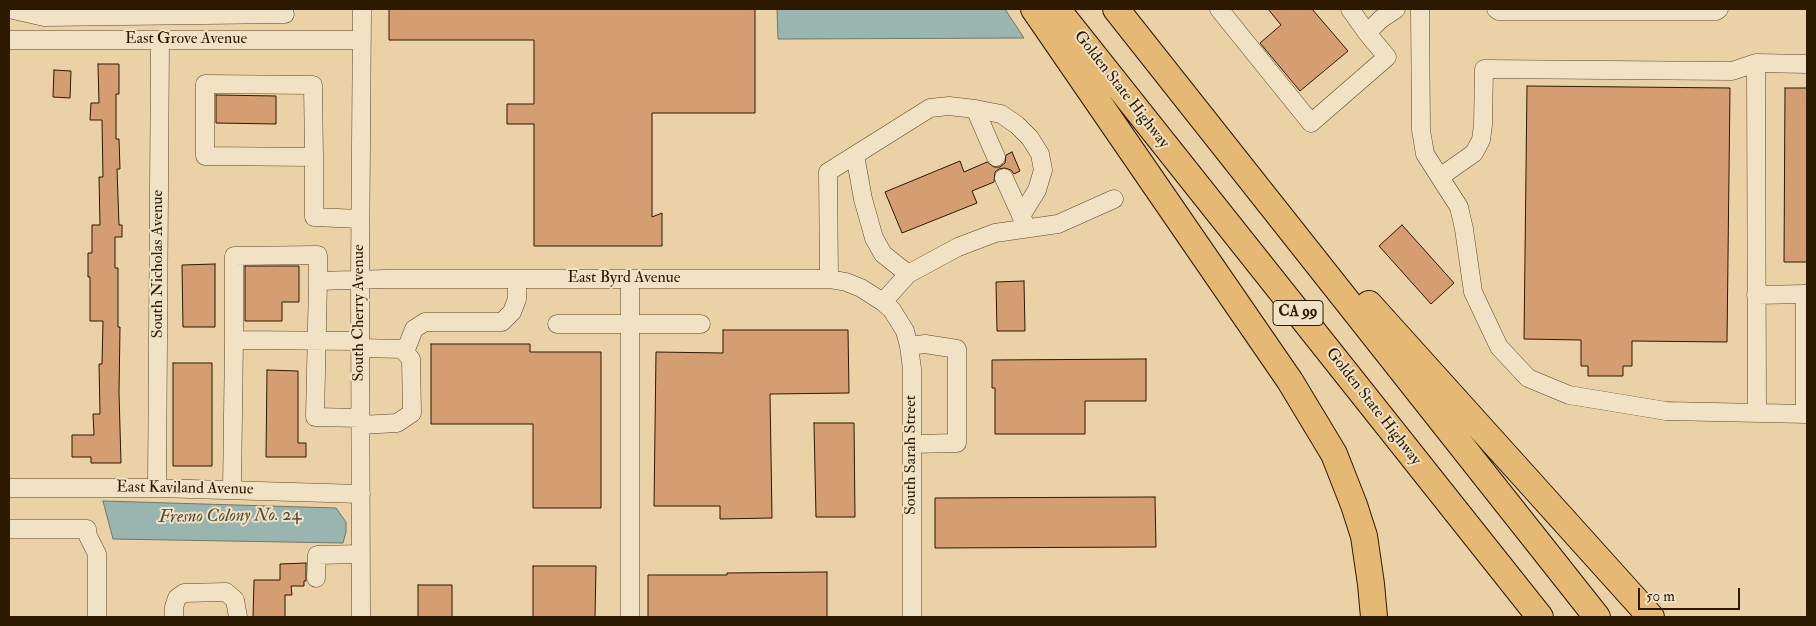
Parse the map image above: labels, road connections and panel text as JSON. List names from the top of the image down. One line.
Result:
{"streets":{"highway":["Golden State Highway","CA 99"],"street":["East Grove Avenue","South Nicholas Avenue","East Byrd Avenue","South Cherry Avenue","South Sarah Street","East Kaviland Avenue"]},"crossings":[["East Grove Avenue","South Nicholas Avenue"],["East Grove Avenue","South Cherry Avenue"],["South Nicholas Avenue","East Kaviland Avenue"],["East Byrd Avenue","South Cherry Avenue"],["East Byrd Avenue","South Sarah Street"],["South Cherry Avenue","East Kaviland Avenue"]],"water":["Fresno Colony No. 24"],"scale_bar":"50 m"}
